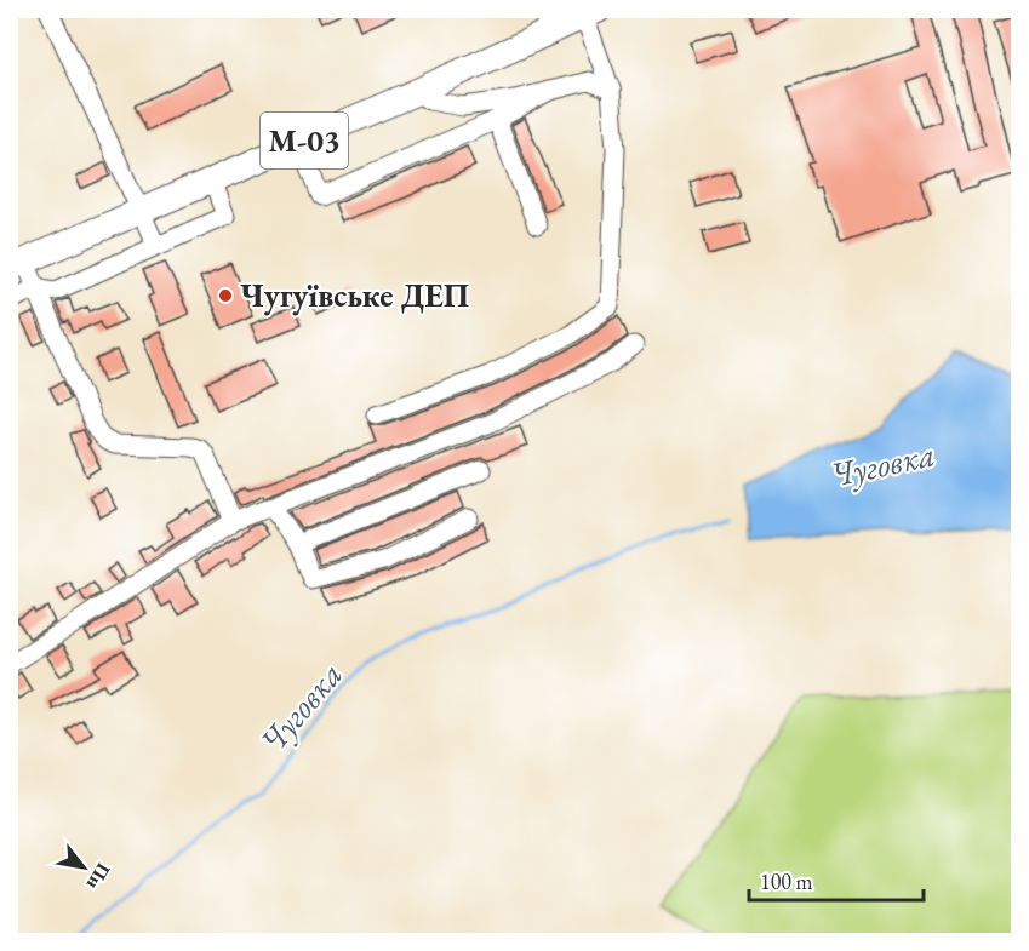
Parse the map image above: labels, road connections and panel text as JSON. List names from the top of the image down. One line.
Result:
{"streets":{"highway":["М-03"]},"water":["Чуговка"],"places":["Чугуївське ДЕП"],"scale_bar":"100 m","north":"bottom right"}
